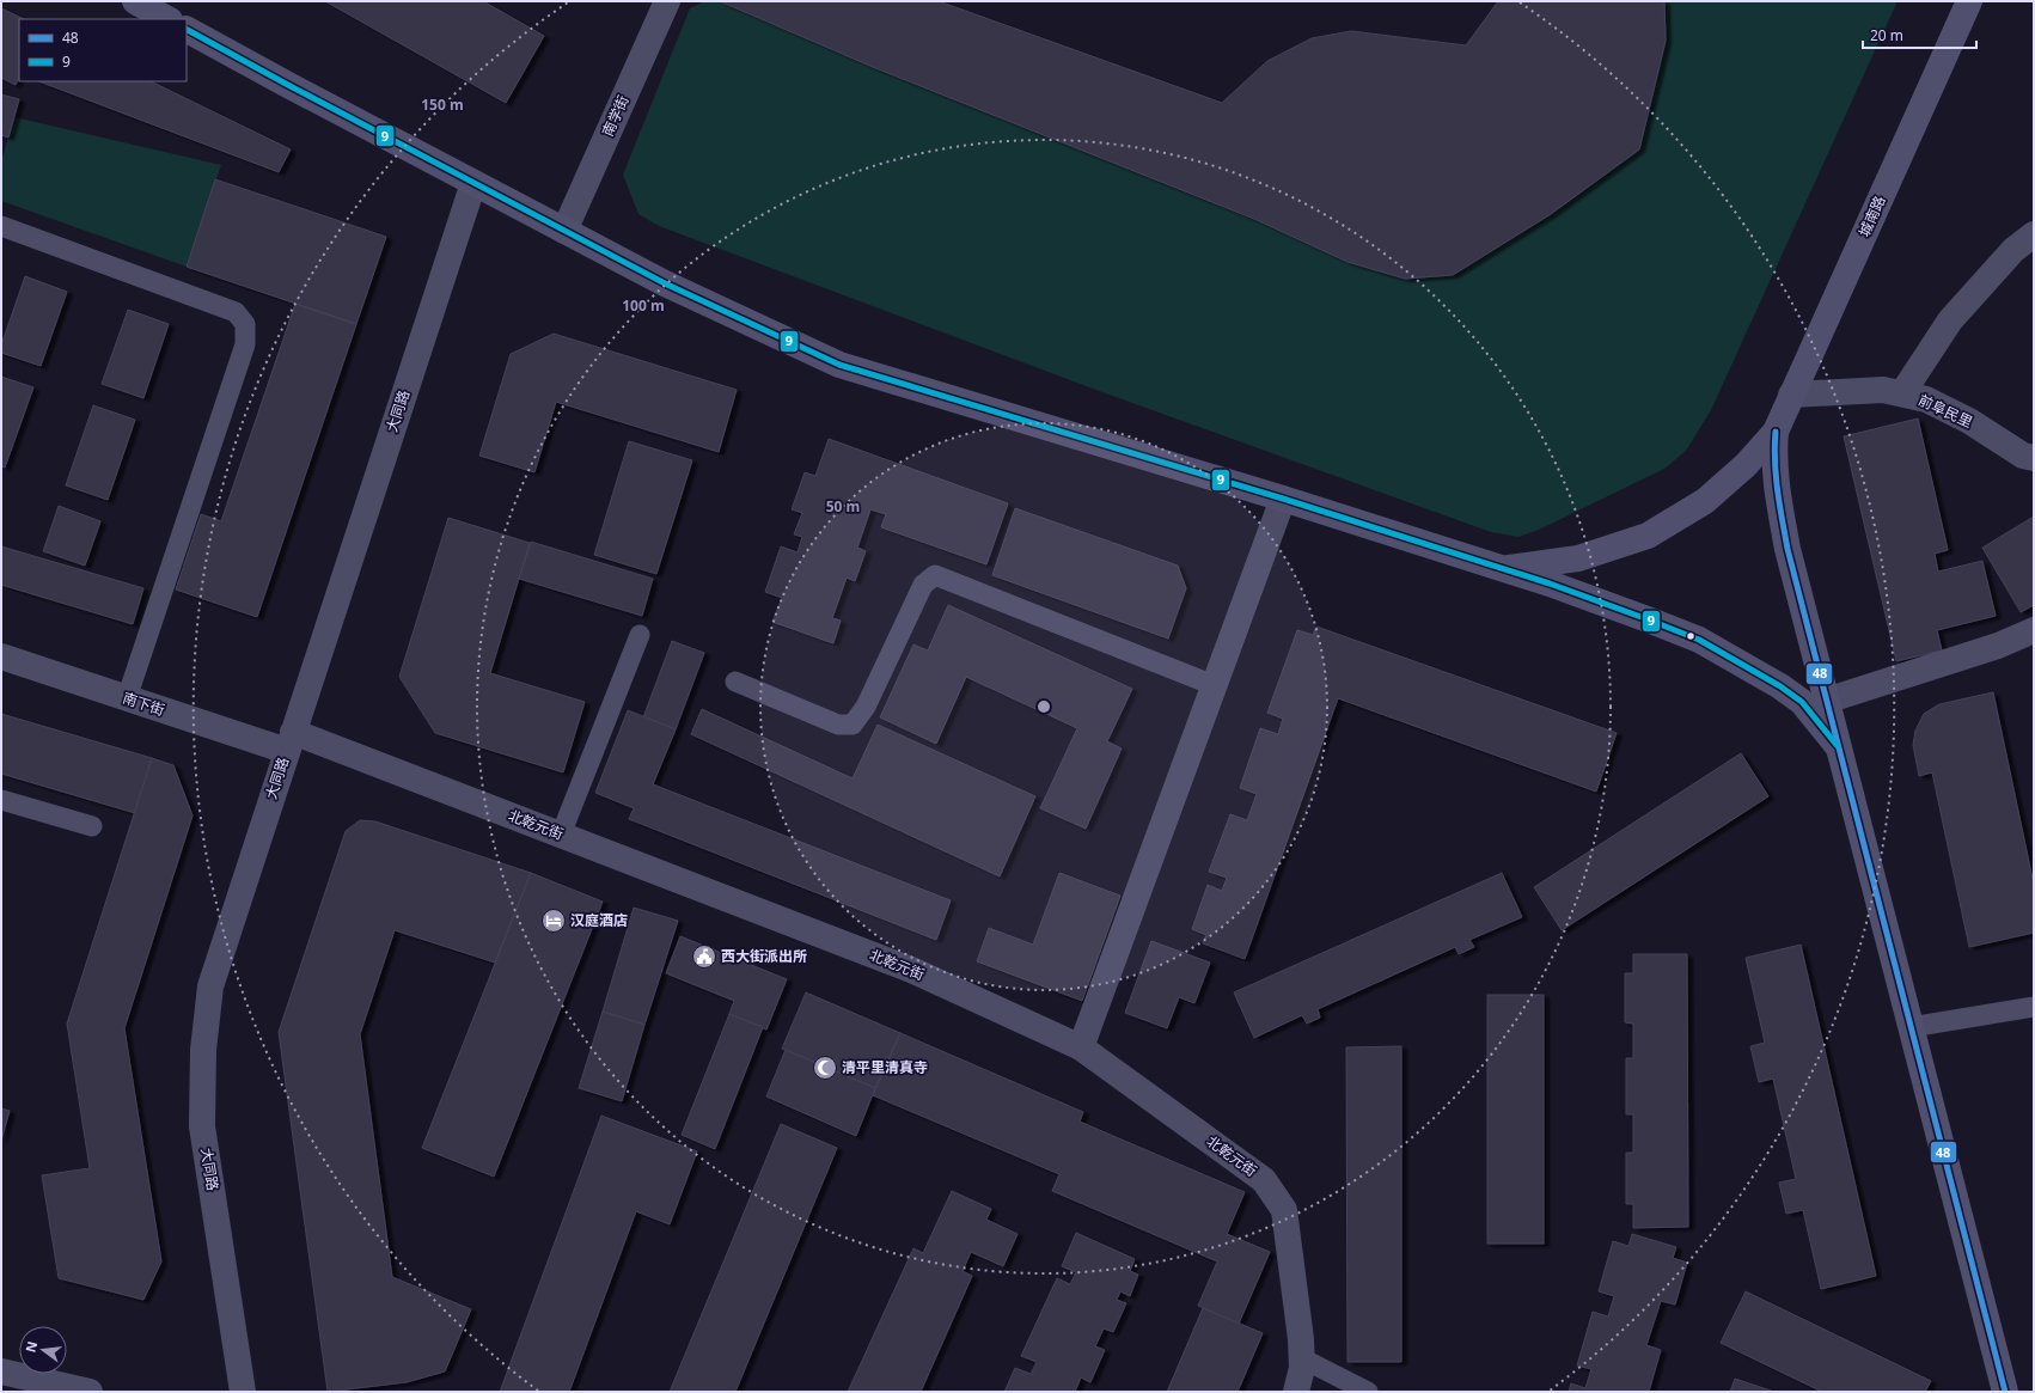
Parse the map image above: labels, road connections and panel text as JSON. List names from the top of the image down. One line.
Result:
{"streets":{"street":["南学街","城南路","大同路","前阜民里","南下街","北乾元街"]},"crossings":[["城南路","前阜民里"],["大同路","南下街"],["大同路","北乾元街"],["南下街","北乾元街"]],"places":{"hotel":["汉庭酒店"],"public building":["西大街派出所"],"mosque":["清平里清真寺"]},"lines":["transit line 9","transit line 48"],"legend":["48","9"],"scale_bar":"20 m","north":"left","rings":["150 m","100 m","50 m"]}
